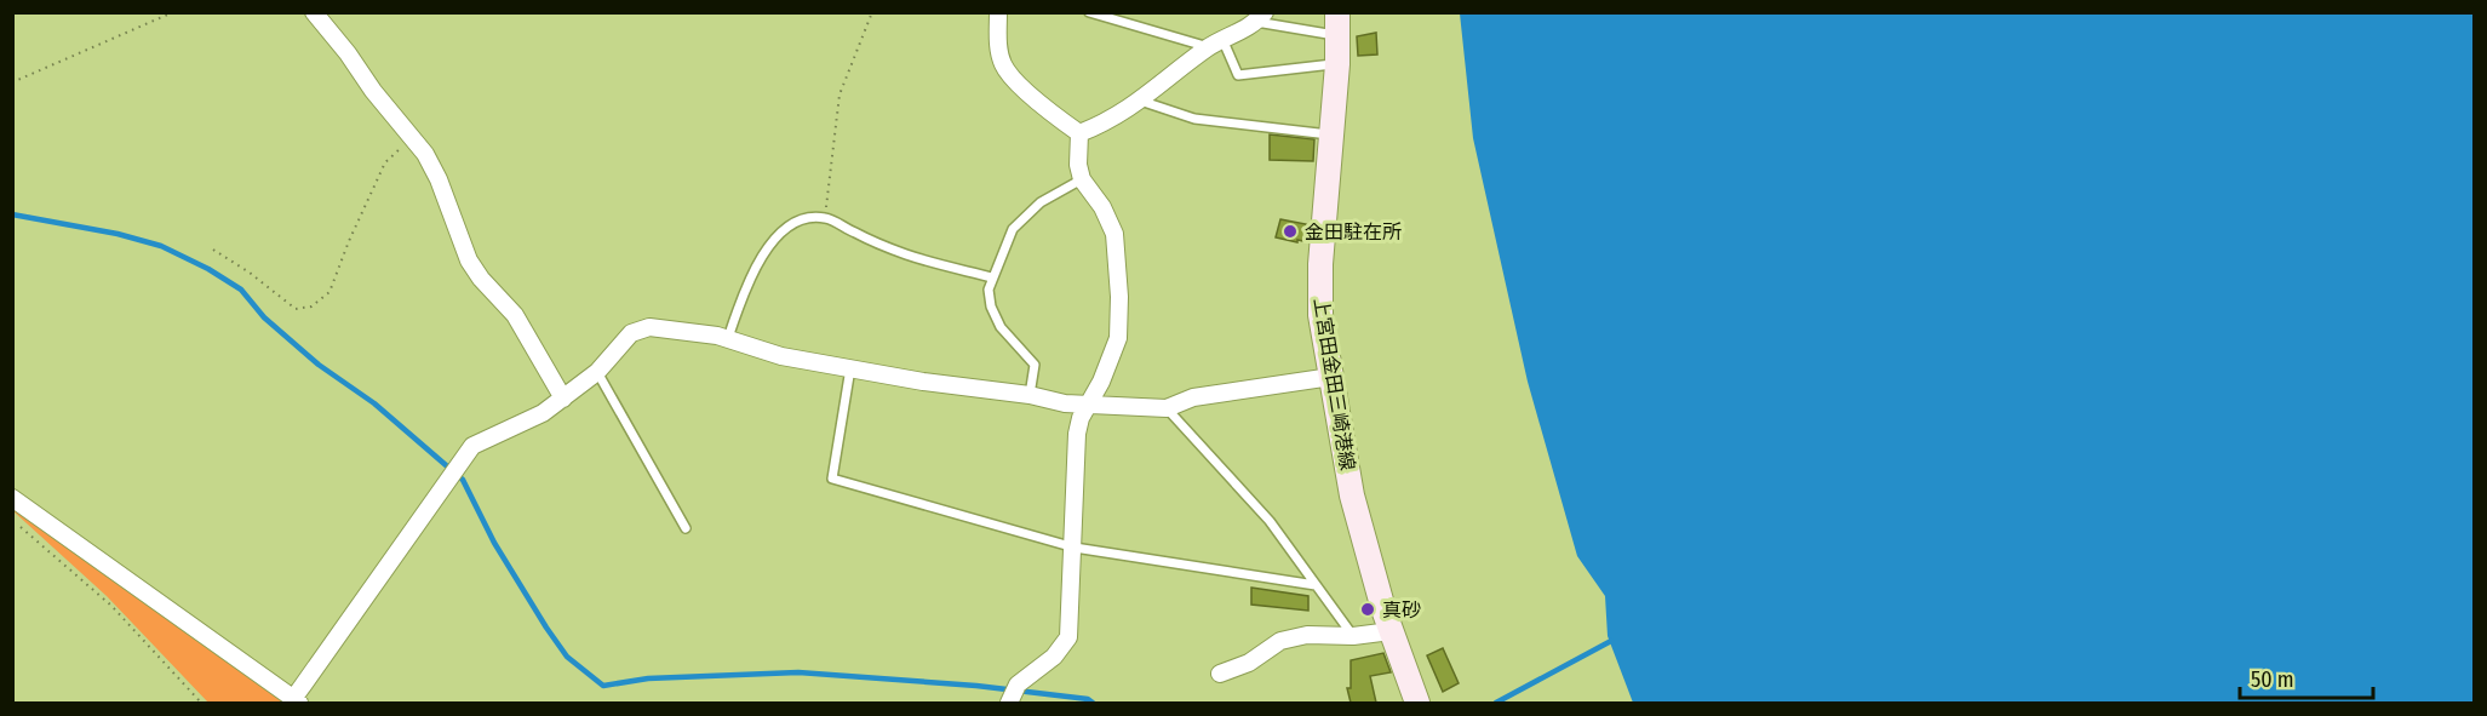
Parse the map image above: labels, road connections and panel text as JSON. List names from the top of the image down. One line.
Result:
{"streets":{"main road":["上宮田金田三崎港線"]},"places":["金田駐在所","真砂"],"scale_bar":"50 m"}
